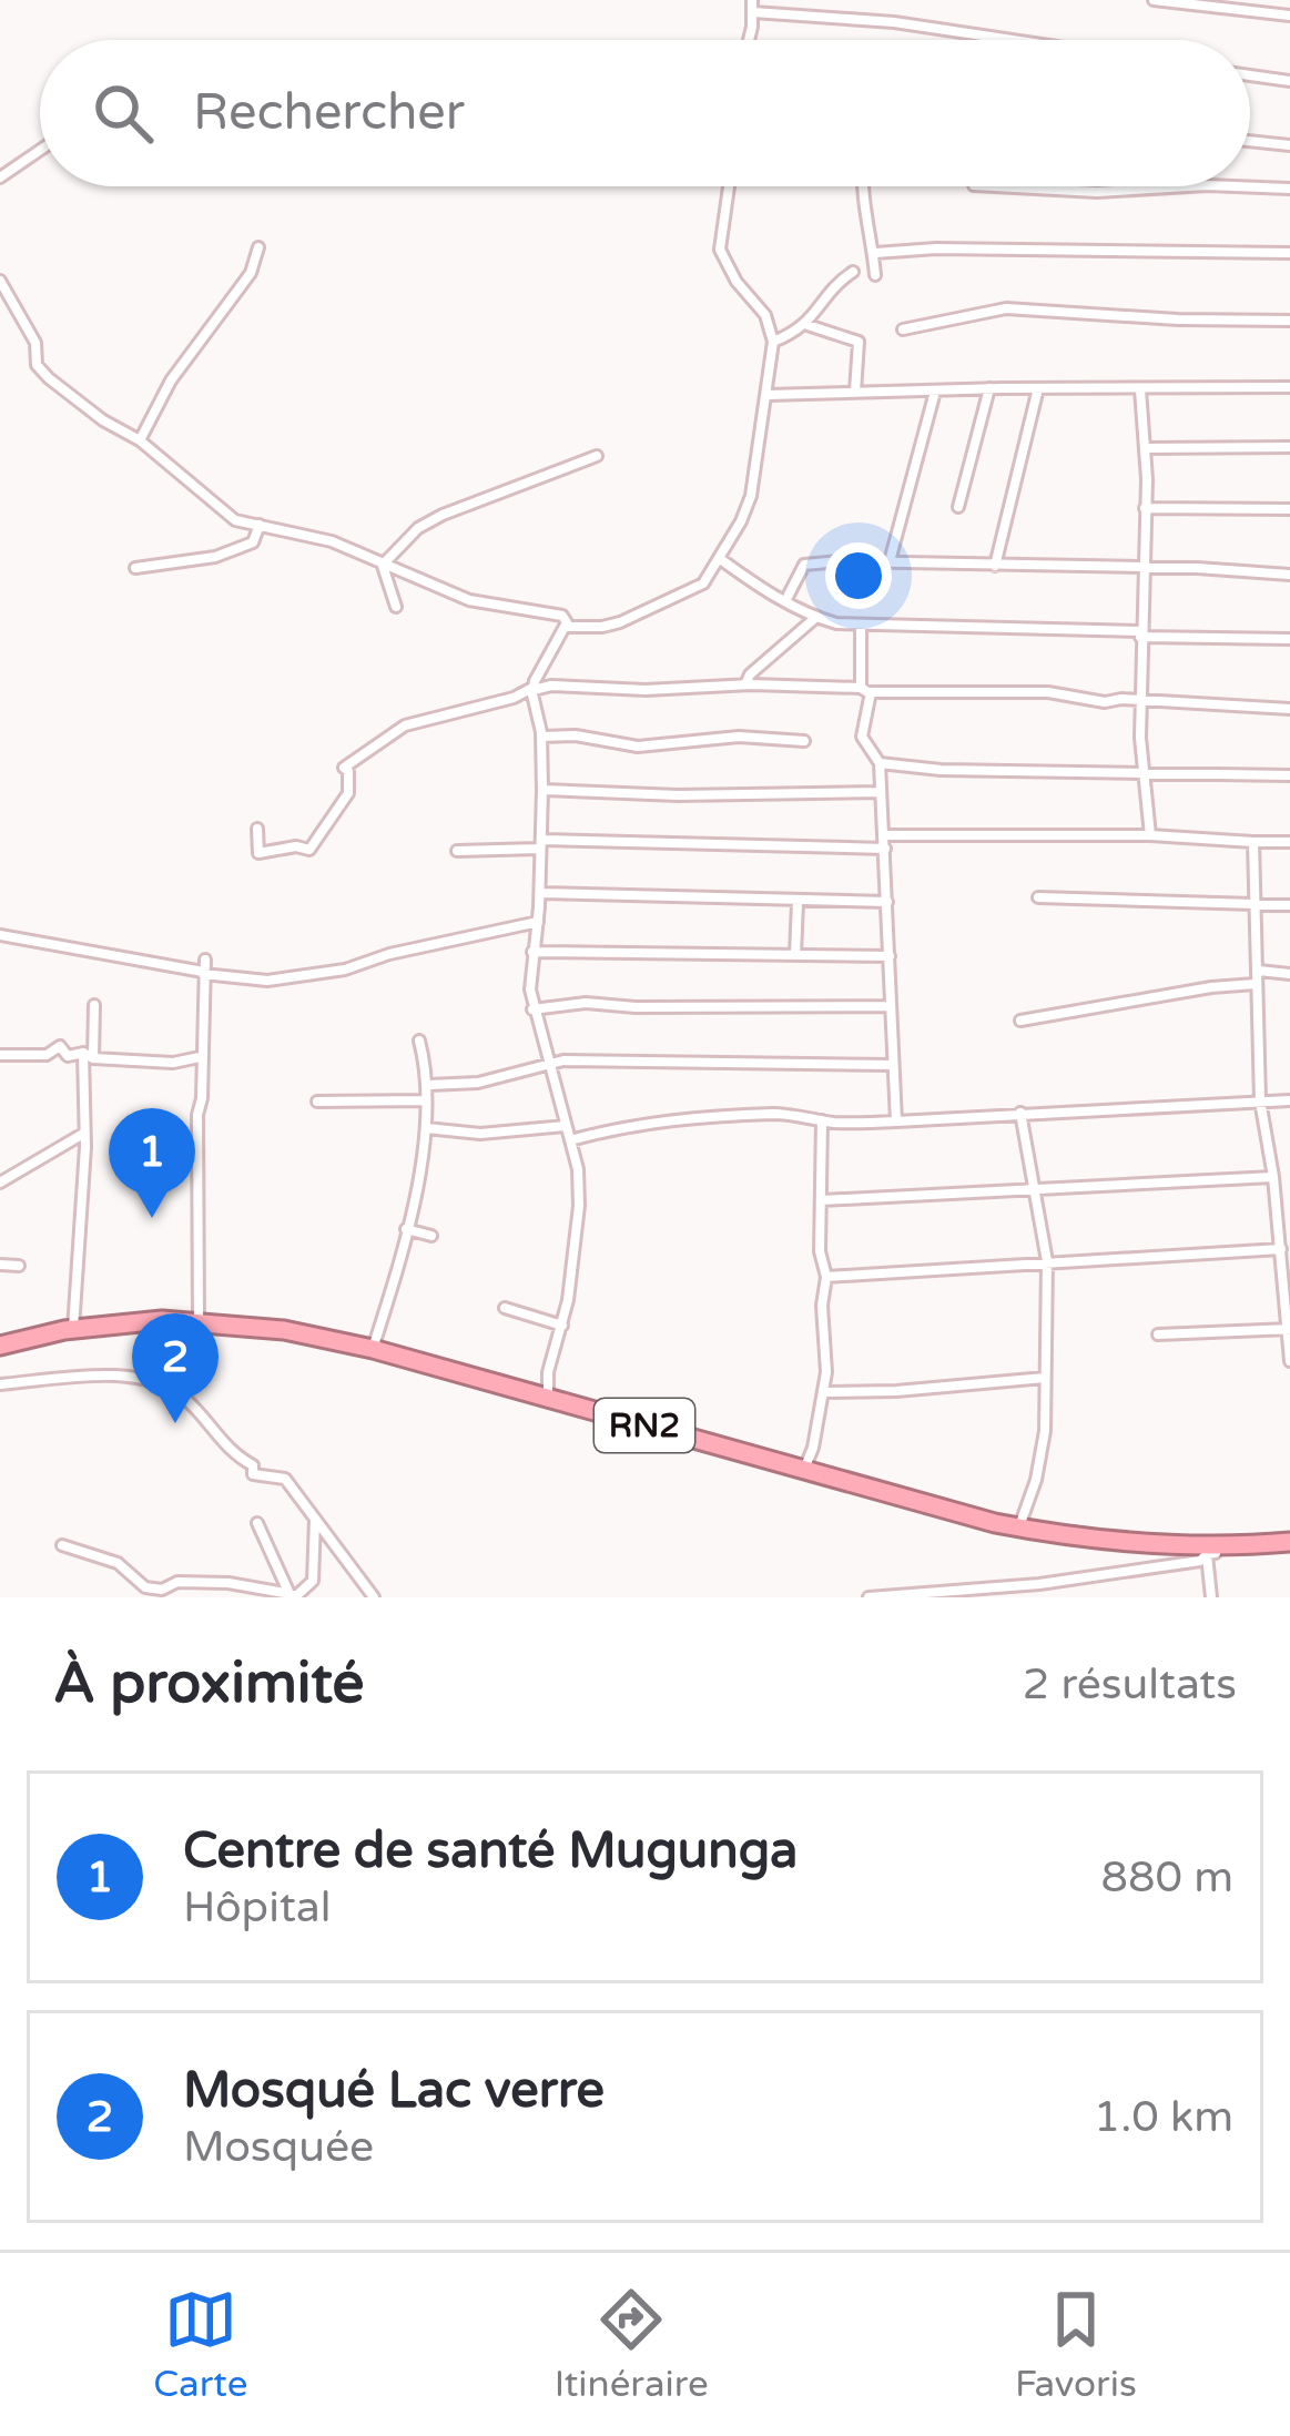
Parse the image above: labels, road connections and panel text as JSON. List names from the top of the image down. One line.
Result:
{"streets":{"highway":["RN2"]},"page":{"search":"Rechercher","pins":["1","2"],"heading":["À proximité","2 résultats"],"list":[{"mark":"1","name":"Centre de santé Mugunga","note":"Hôpital","value":"880 m"},{"mark":"2","name":"Mosqué Lac verre","note":"Mosquée","value":"1.0 km"}],"nav":["Carte","Itinéraire","Favoris"]}}
